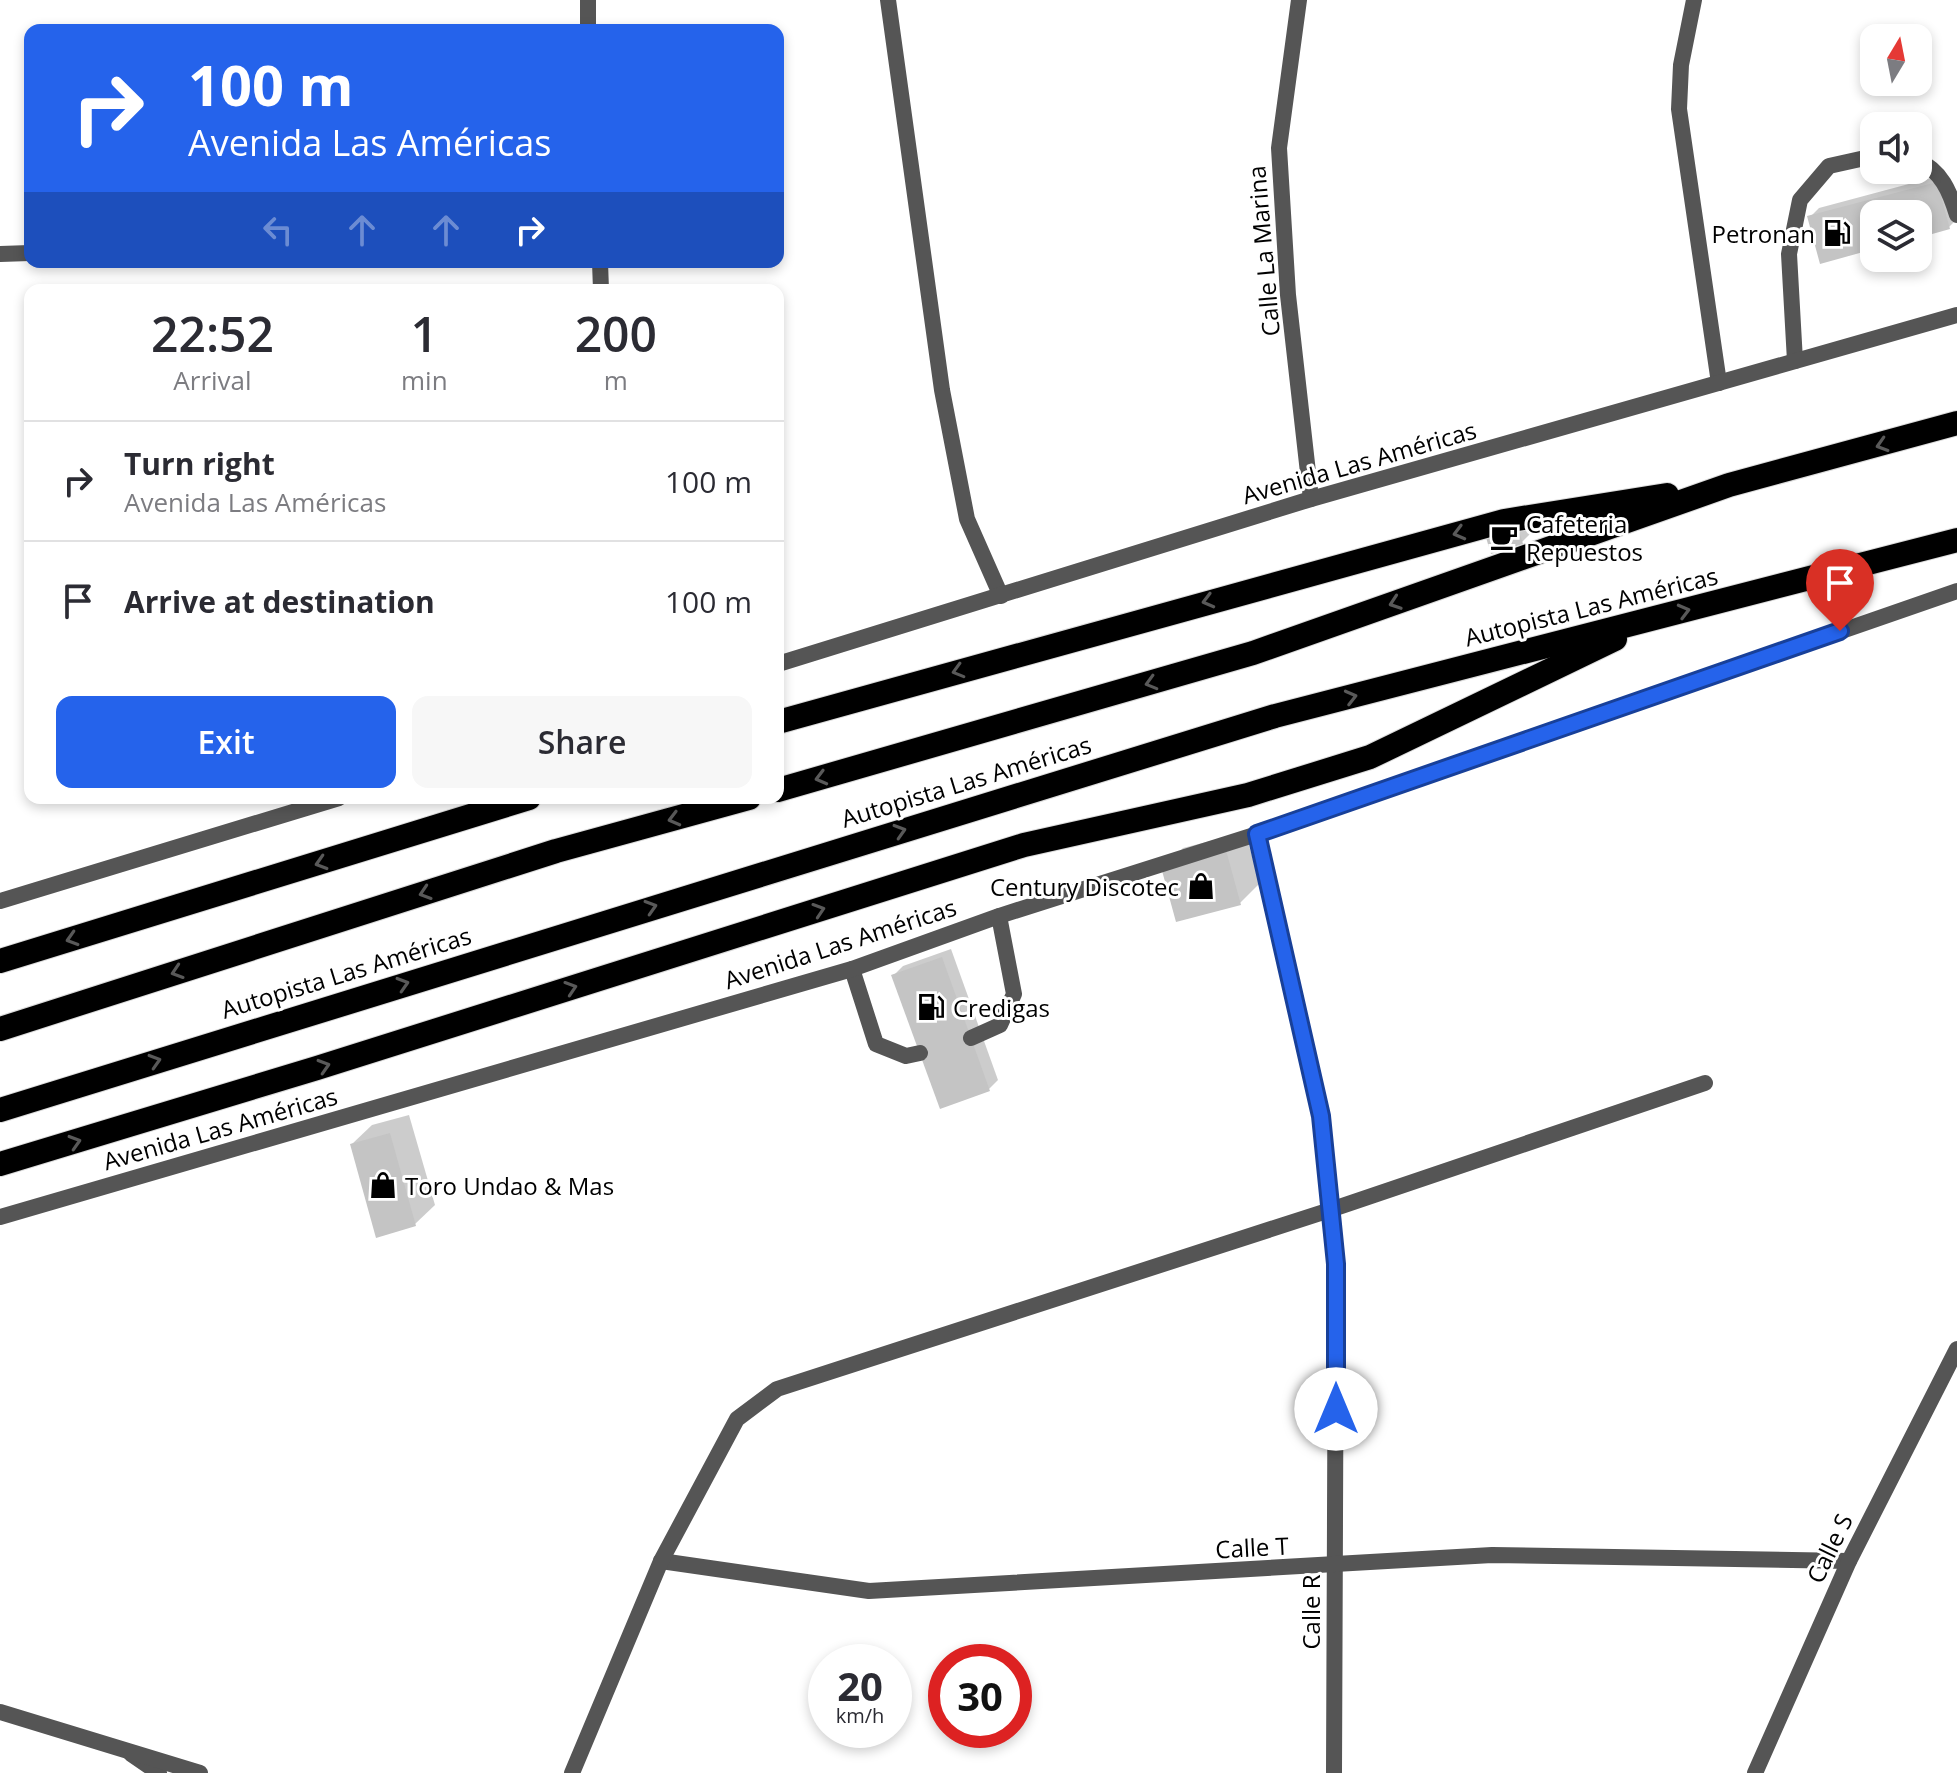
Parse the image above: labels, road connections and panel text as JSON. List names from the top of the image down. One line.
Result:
{"streets":{"highway":["Autopista Las Américas"],"street":["Calle La Marina","Avenida Las Américas","Calle T","Calle S","Calle R"]},"crossings":[["Calle La Marina","Avenida Las Américas"],["Avenida Las Américas","Calle R"],["Calle T","Calle S"],["Calle T","Calle R"]],"places":{"fuel station":["Petronan","Credigas"],"cafe":["Cafeteria Repuestos"],"shop":["Century Discotec","Toro Undao & Mas"]},"north":"top","page":{"turn":["100 m","Avenida Las Américas"],"eta":["22:52","Arrival","1","min","200","m"],"list":[{"name":"Turn right","note":"Avenida Las Américas","value":"100 m"},{"name":"Arrive at destination","value":"100 m"}],"buttons":["Exit","Share"],"speed":"20 km/h","limit":"30"}}
